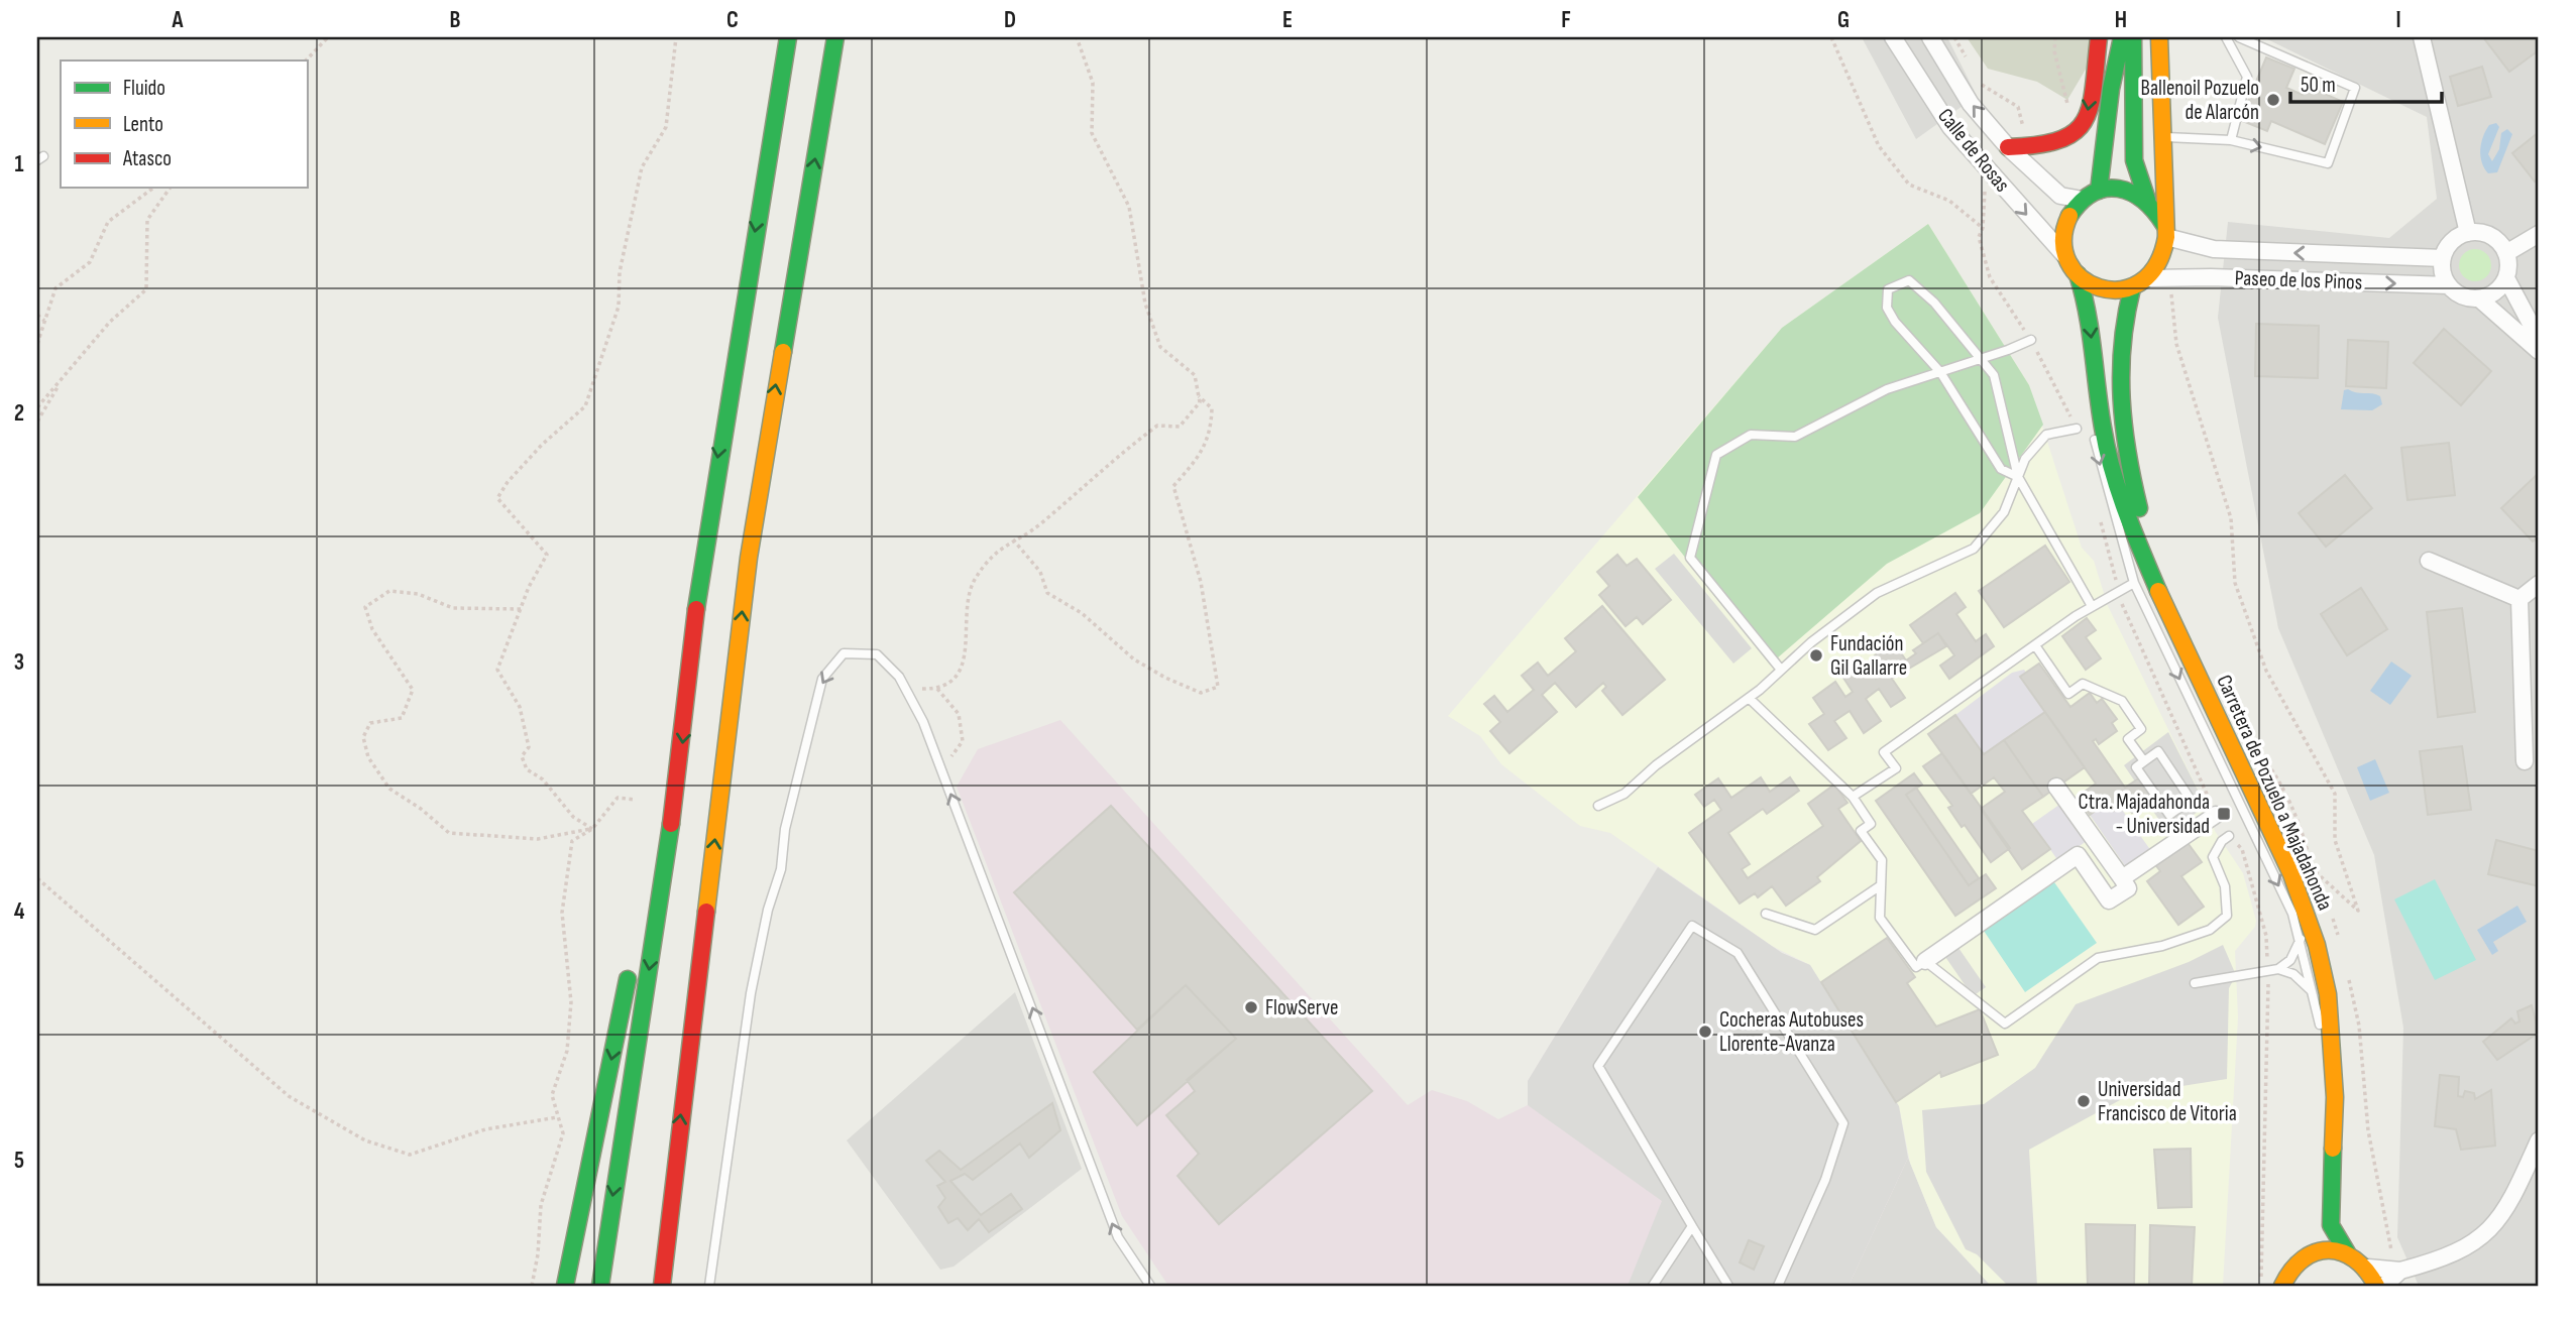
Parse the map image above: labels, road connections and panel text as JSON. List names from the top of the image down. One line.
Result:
{"streets":{"main road":["Carretera de Pozuelo a Majadahonda"],"street":["Calle de Rosas","Paseo de los Pinos"]},"crossings":[["Calle de Rosas","Paseo de los Pinos"],["Calle de Rosas","Carretera de Pozuelo a Majadahonda"],["Paseo de los Pinos","Carretera de Pozuelo a Majadahonda"]],"places":{"other":["Ballenoil Pozuelo de Alarcón","Fundación Gil Gallarre","FlowServe","Cocheras Autobuses Llorente-Avanza","Universidad Francisco de Vitoria"],"transit":["Ctra. Majadahonda - Universidad"]},"legend":["Fluido","Lento","Atasco"],"scale_bar":"50 m","grid":{"columns":["A","B","C","D","E","F","G","H","I"],"rows":["1","2","3","4","5"]}}
